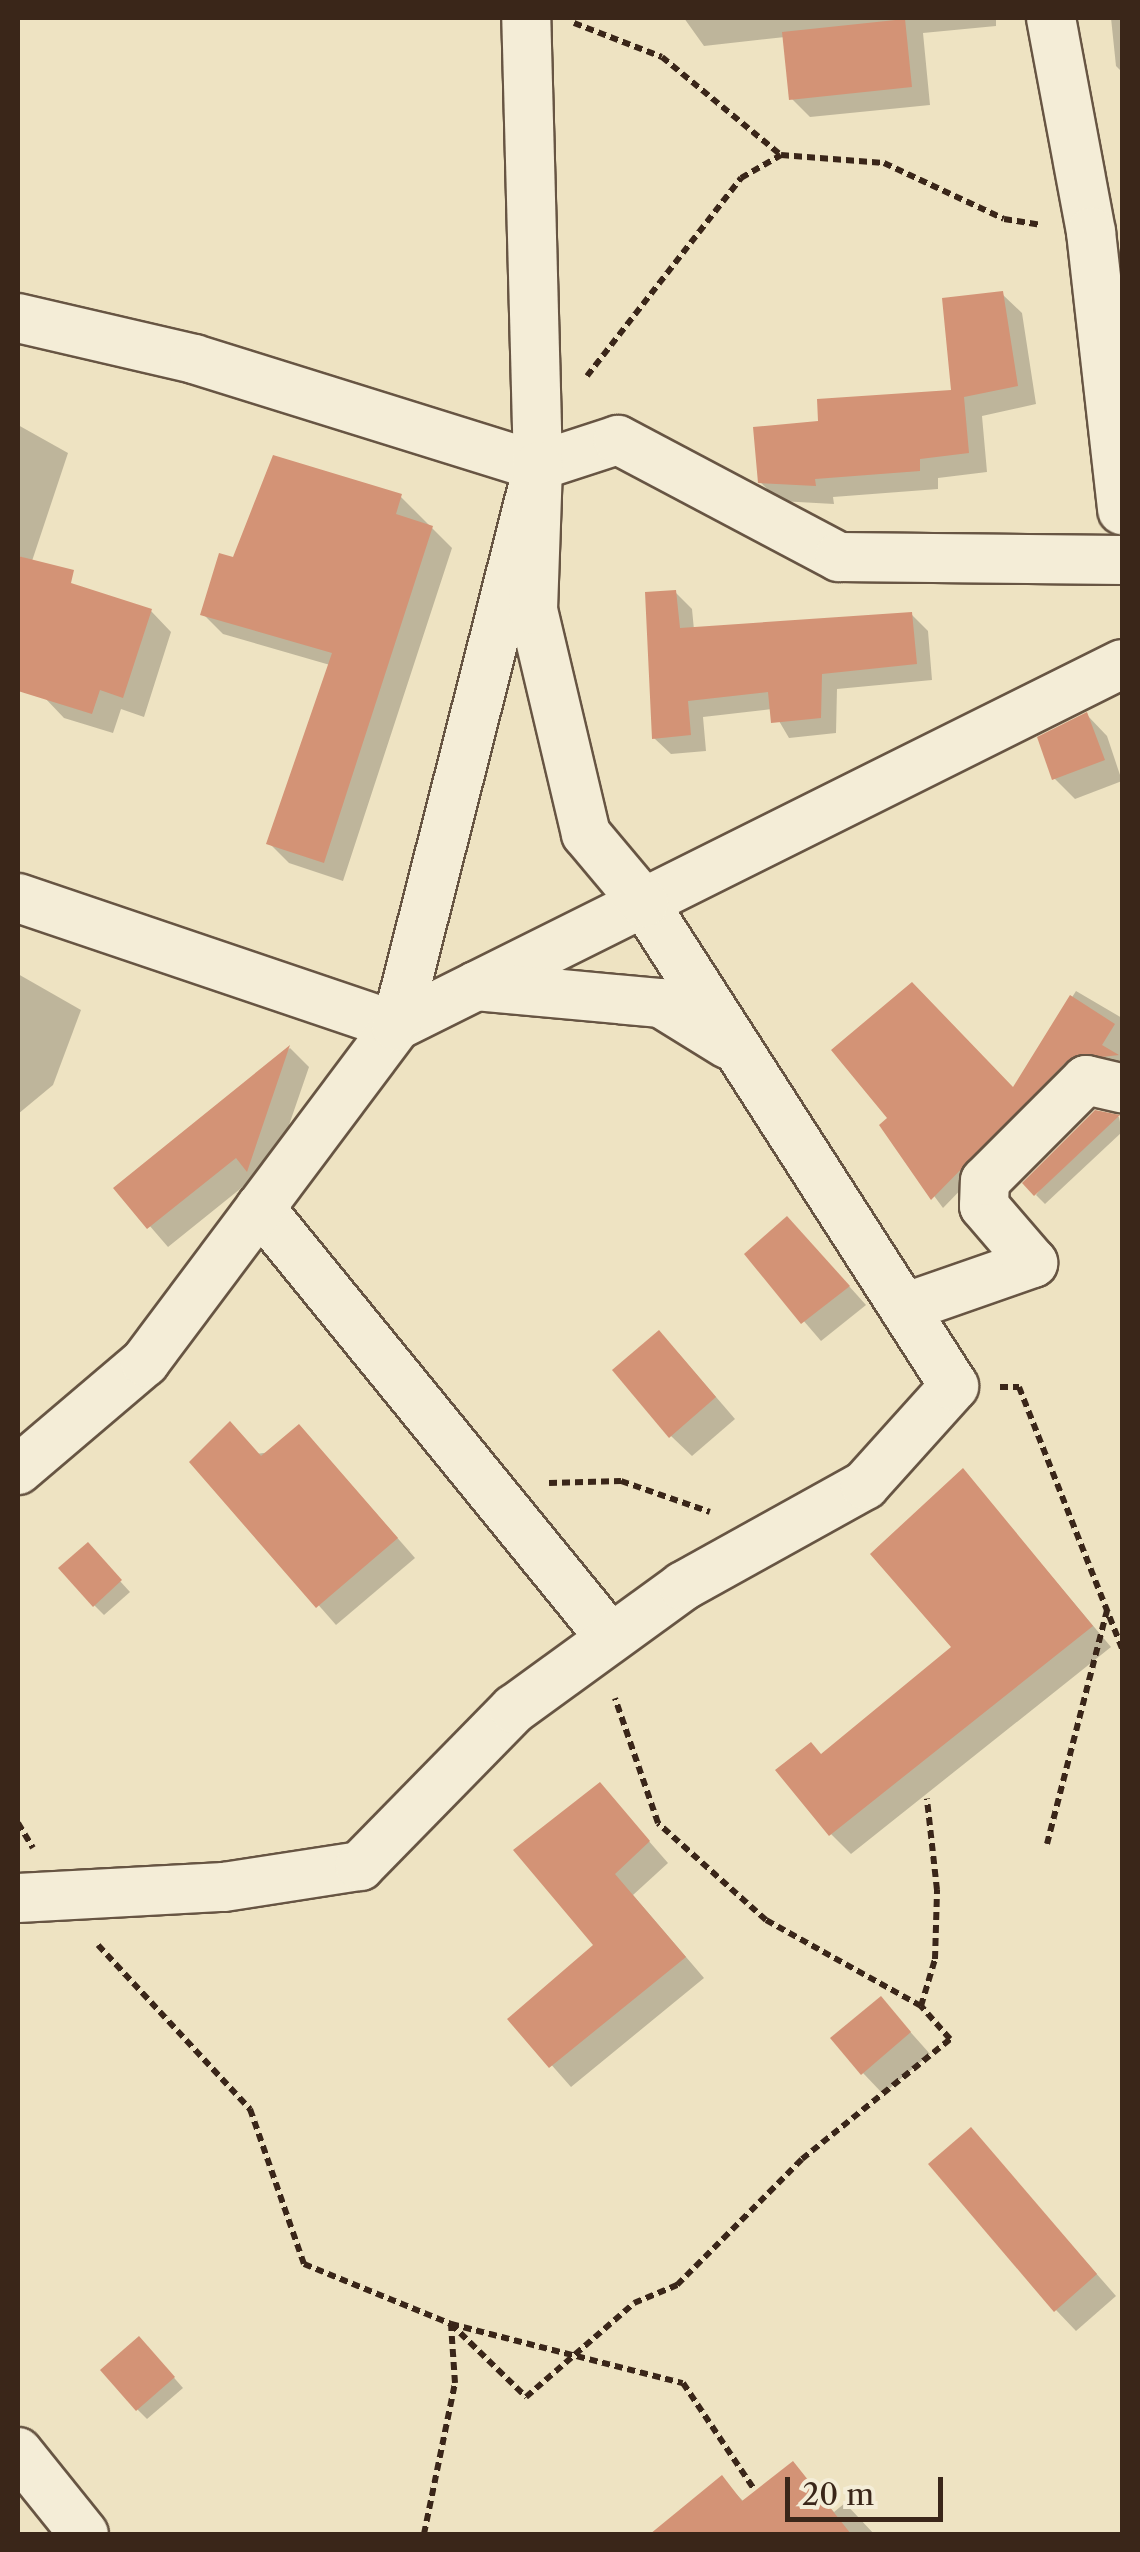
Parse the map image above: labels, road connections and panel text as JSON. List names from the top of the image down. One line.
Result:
{"scale_bar":"20 m"}
